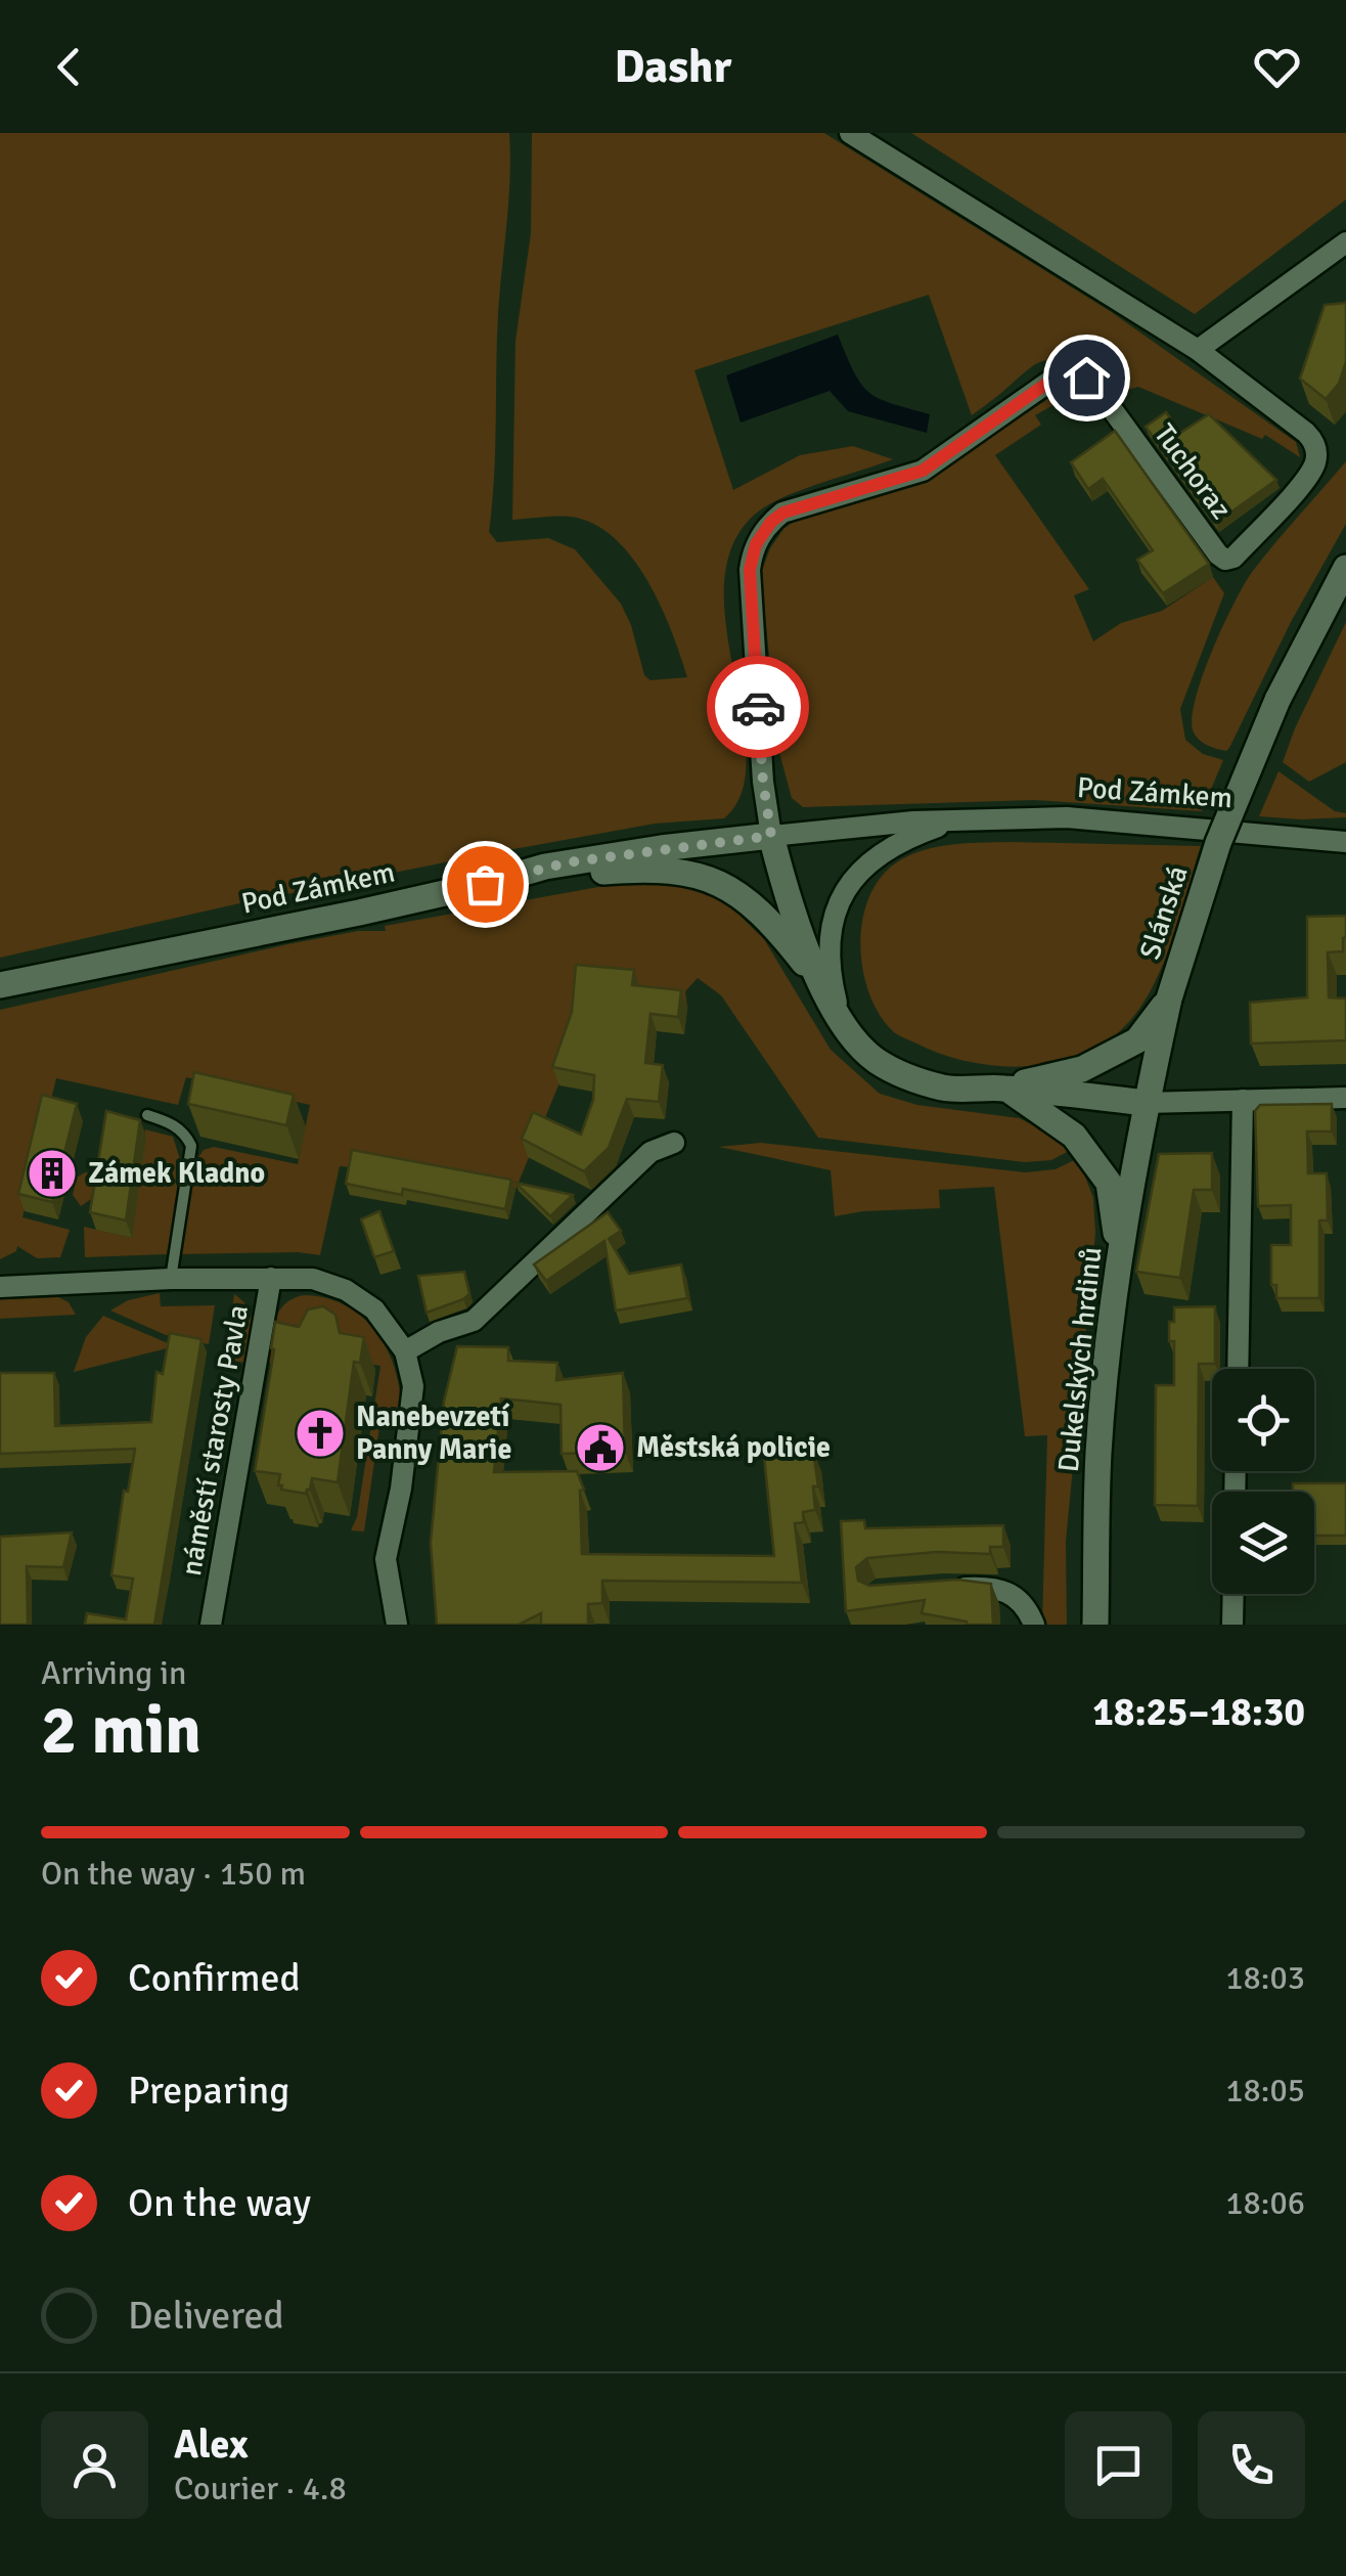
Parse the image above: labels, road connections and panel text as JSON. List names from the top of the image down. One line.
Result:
{"streets":{"main road":["Pod Zámkem","Slánská","Dukelských hrdinů"],"street":["Tuchoraz","náměstí starosty Pavla"]},"crossings":[["Tuchoraz","Pod Zámkem"],["Pod Zámkem","Slánská"],["Pod Zámkem","Dukelských hrdinů"],["Slánská","Dukelských hrdinů"]],"places":{"building":["Zámek Kladno"],"church":["Nanebevzetí Panny Marie"],"public building":["Městská policie"]},"page":{"header":"Dashr","heading":["2 min","Arriving in","18:25–18:30"],"panel":["Alex","Courier · 4.8"],"bar":"On the way · 150 m","list":[["Confirmed","18:03"],["Preparing","18:05"],["On the way","18:06"],"Delivered"]}}
